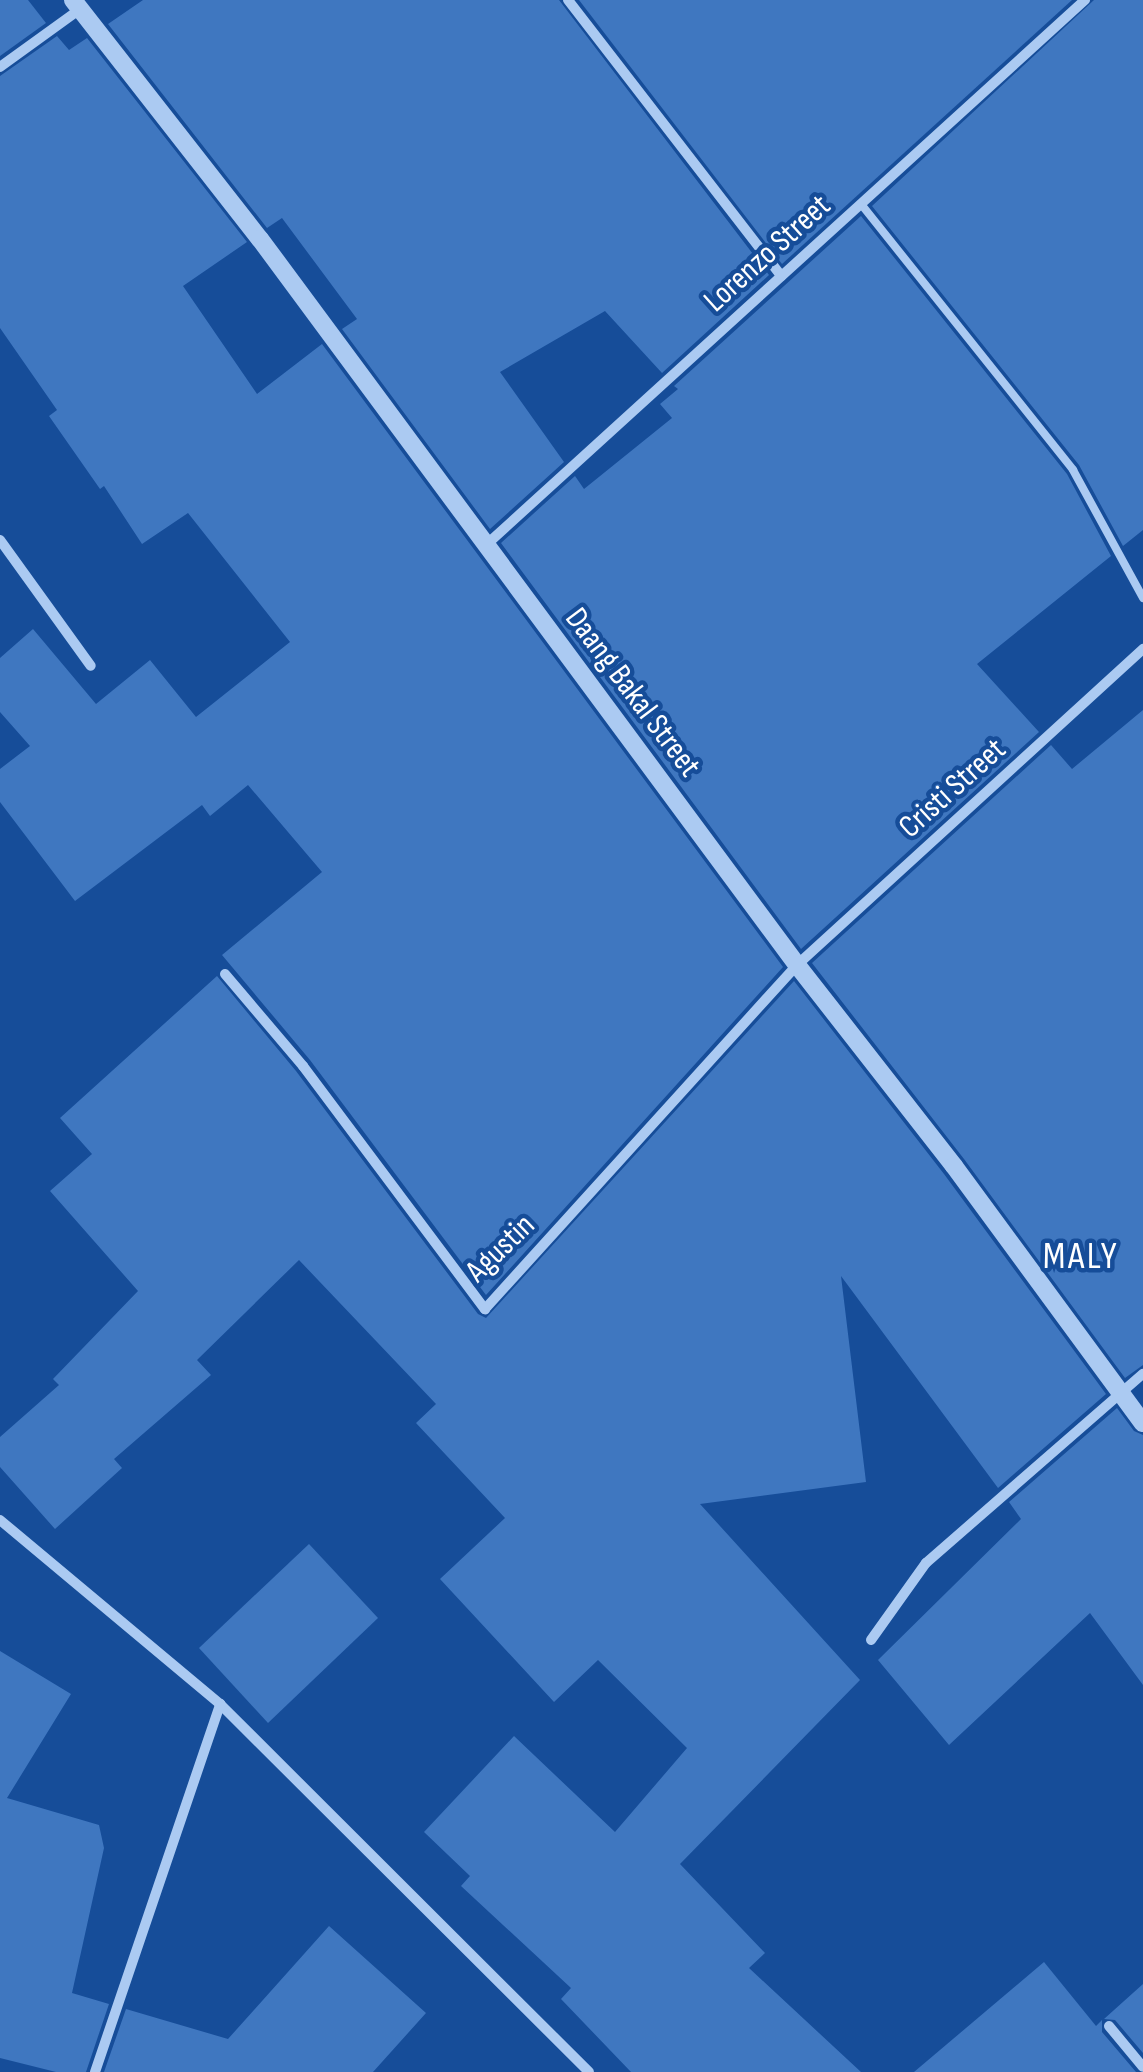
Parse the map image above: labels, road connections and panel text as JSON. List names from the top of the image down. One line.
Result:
{"streets":{"street":["Lorenzo Street","Daang Bakal Street","Cristi Street","Agustin"]},"crossings":[["Lorenzo Street","Daang Bakal Street"],["Daang Bakal Street","Cristi Street"],["Daang Bakal Street","Agustin"],["Cristi Street","Agustin"]],"districts":["MALY"]}
